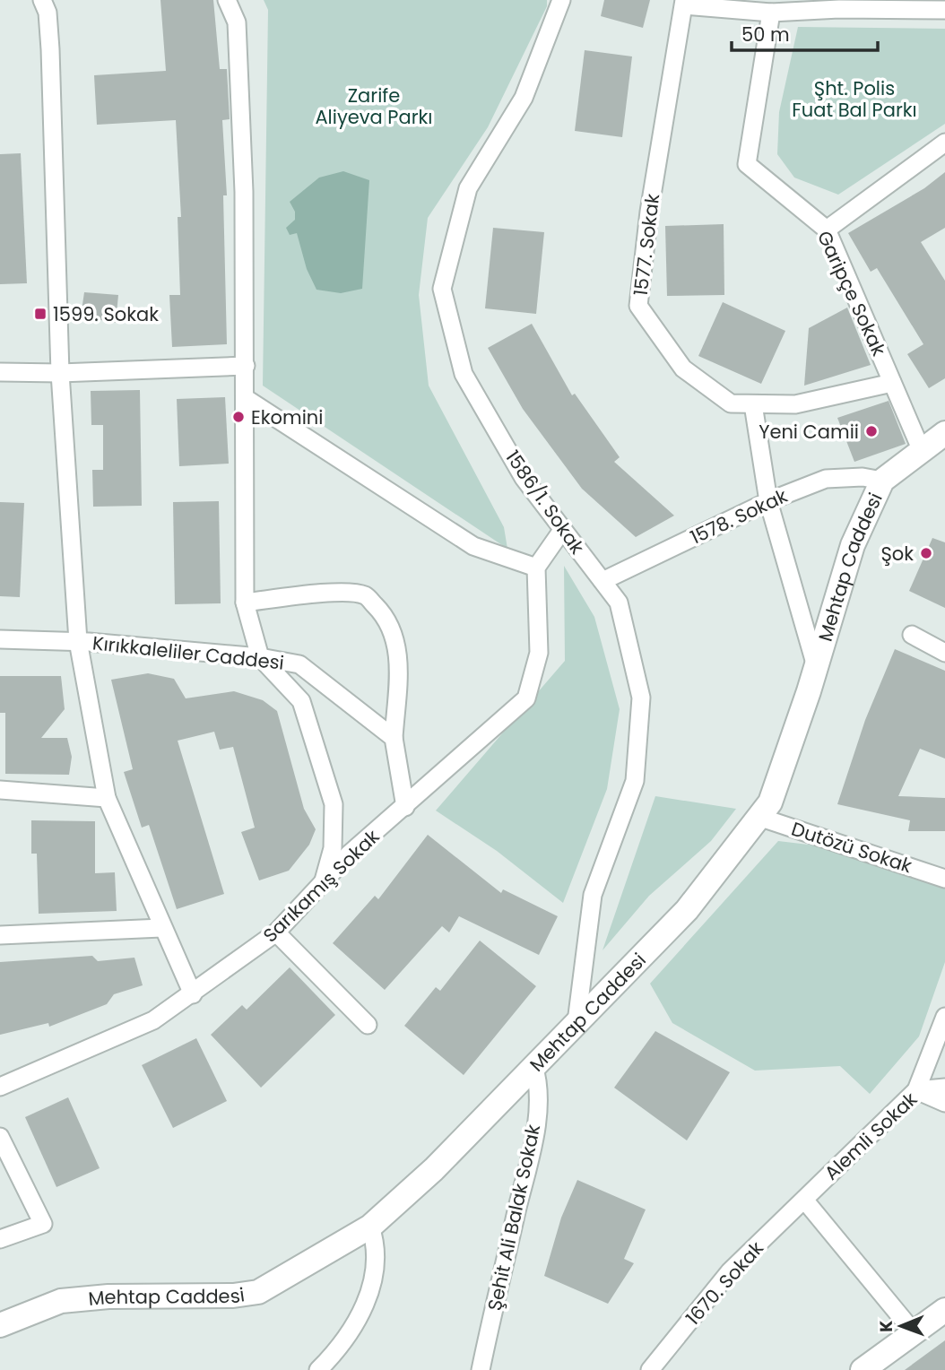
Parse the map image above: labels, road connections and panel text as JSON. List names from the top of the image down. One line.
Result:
{"streets":{"main road":["Mehtap Caddesi"],"street":["1577. Sokak","Garipçe Sokak","1586/1. Sokak","1578. Sokak","Kırıkkaleliler Caddesi","Dutözü Sokak","Sarıkamış Sokak","Alemli Sokak","Şehit Ali Balak Sokak","1670. Sokak"]},"crossings":[["1577. Sokak","Garipçe Sokak"],["Garipçe Sokak","Mehtap Caddesi"],["1586/1. Sokak","1578. Sokak"],["1586/1. Sokak","Mehtap Caddesi"],["1578. Sokak","Mehtap Caddesi"],["Mehtap Caddesi","Dutözü Sokak"],["Mehtap Caddesi","Şehit Ali Balak Sokak"],["Alemli Sokak","1670. Sokak"]],"parks":["Şht. Polis Fuat Bal Parkı","Zarife Aliyeva Parkı"],"places":{"transit":["1599. Sokak"],"other":["Ekomini","Yeni Camii","Şok"]},"scale_bar":"50 m","north":"left"}
